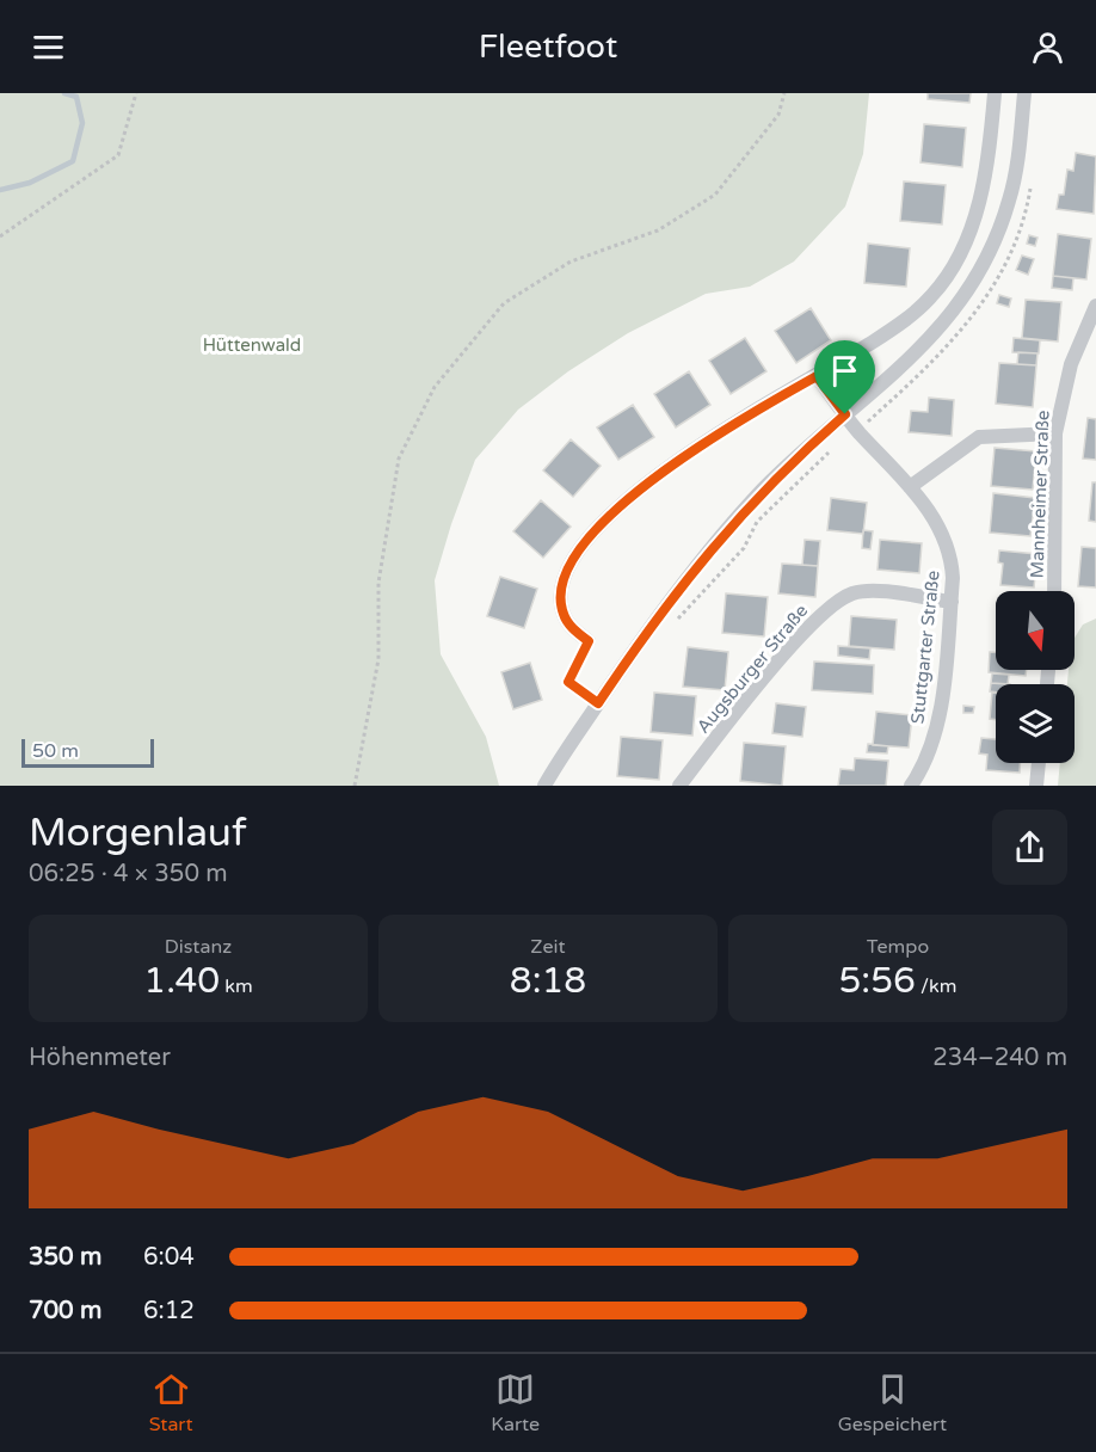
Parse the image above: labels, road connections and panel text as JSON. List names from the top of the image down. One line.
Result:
{"streets":{"street":["Mannheimer Straße","Stuttgarter Straße","Augsburger Straße"]},"crossings":[["Stuttgarter Straße","Augsburger Straße"]],"parks":["Hüttenwald"],"scale_bar":"50 m","north":"bottom","page":{"header":"Fleetfoot","scale":"50 m","heading":["Morgenlauf","06:25 · 4 × 350 m"],"stats":[["Distanz","1.40 km"],["Zeit","8:18"],["Tempo","5:56 /km"]],"chart":["Höhenmeter","234–240 m"],"list":[{"name":"350 m","note":"6:04"},{"name":"700 m","note":"6:12"}],"tabs":["Start","Karte","Gespeichert"]}}
